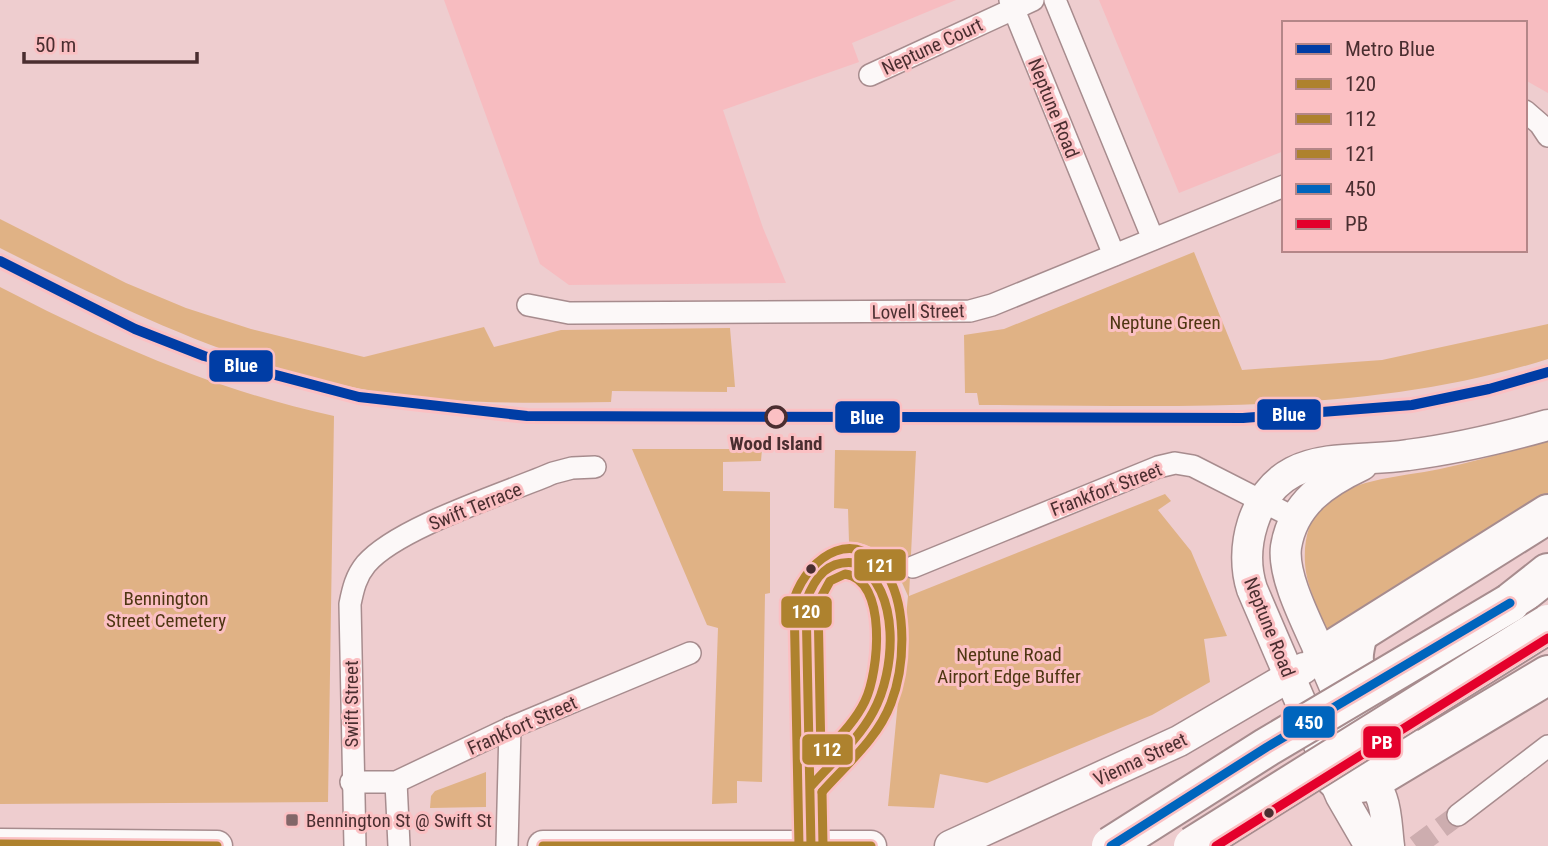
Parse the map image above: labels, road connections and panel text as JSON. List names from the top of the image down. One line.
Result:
{"streets":{"main road":["Neptune Road","Vienna Street"],"street":["Neptune Court","Lovell Street","Frankfort Street","Swift Terrace","Swift Street"]},"crossings":[["Neptune Court","Neptune Road"],["Neptune Road","Lovell Street"],["Neptune Road","Frankfort Street"],["Neptune Road","Vienna Street"],["Frankfort Street","Swift Street"],["Swift Terrace","Swift Street"]],"parks":["Neptune Green","Bennington Street Cemetery","Neptune Road Airport Edge Buffer"],"places":{"other":["Wood Island"],"transit":["Bennington St @ Swift St"]},"lines":["metro line Blue","transit line 121","transit line 120","transit line 112","transit line 450","transit line PB"],"legend":["Metro Blue","120","112","121","450","PB"],"scale_bar":"50 m"}
